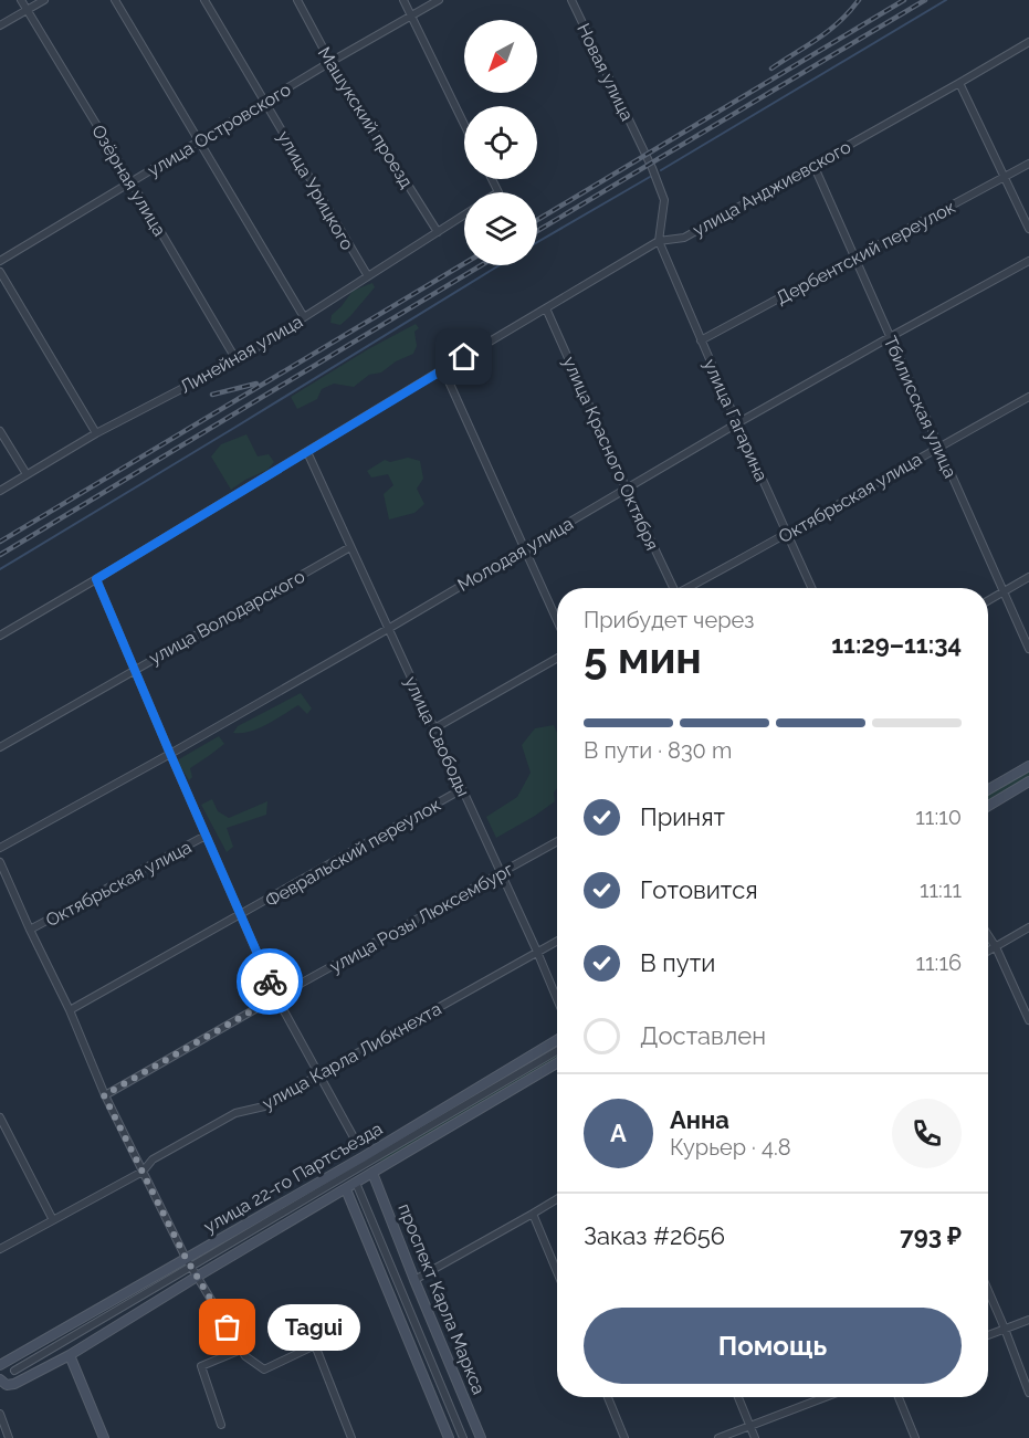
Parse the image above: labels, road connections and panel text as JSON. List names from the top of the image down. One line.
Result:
{"streets":{"main road":["улица 22-го Партсъезда","проспект Карла Маркса"],"street":["Новая улица","Машукский проезд","улица Островского","Озёрная улица","улица Анджиевского","улица Урицкого","Дербентский переулок","Линейная улица","Тбилисская улица","улица Гагарина","улица Красного Октября","Октябрьская улица","Молодая улица","улица Володарского","улица Свободы","Февральский переулок","улица Розы Люксембург","улица Карла Либкнехта"]},"crossings":[["Новая улица","улица Анджиевского"],["Новая улица","улица Гагарина"],["Машукский проезд","улица Островского"],["Машукский проезд","Линейная улица"],["улица Островского","Озёрная улица"],["улица Островского","улица Урицкого"],["Озёрная улица","Линейная улица"],["улица Анджиевского","Тбилисская улица"],["улица Анджиевского","улица Гагарина"],["улица Анджиевского","улица Красного Октября"],["улица Анджиевского","улица Свободы"],["улица Урицкого","Линейная улица"],["Дербентский переулок","Тбилисская улица"],["Дербентский переулок","улица Гагарина"],["Тбилисская улица","Октябрьская улица"],["Тбилисская улица","Молодая улица"],["улица Гагарина","Октябрьская улица"],["улица Гагарина","Молодая улица"],["улица Красного Октября","Молодая улица"],["Молодая улица","улица Свободы"],["улица Володарского","улица Свободы"],["улица Свободы","Февральский переулок"],["улица Свободы","улица Розы Люксембург"],["улица Свободы","улица Карла Либкнехта"],["улица 22-го Партсъезда","проспект Карла Маркса"]],"places":["Tagui"],"north":"bottom left","page":{"heading":["5 мин","Прибудет через","11:29–11:34"],"panel":["Анна","Курьер · 4.8","Заказ #2656","793 ₽"],"bar":"В пути · 830 m","list":[["Принят","11:10"],["Готовится","11:11"],["В пути","11:16"],"Доставлен"],"round":"А","buttons":"Помощь","bubble":"Tagui"}}
